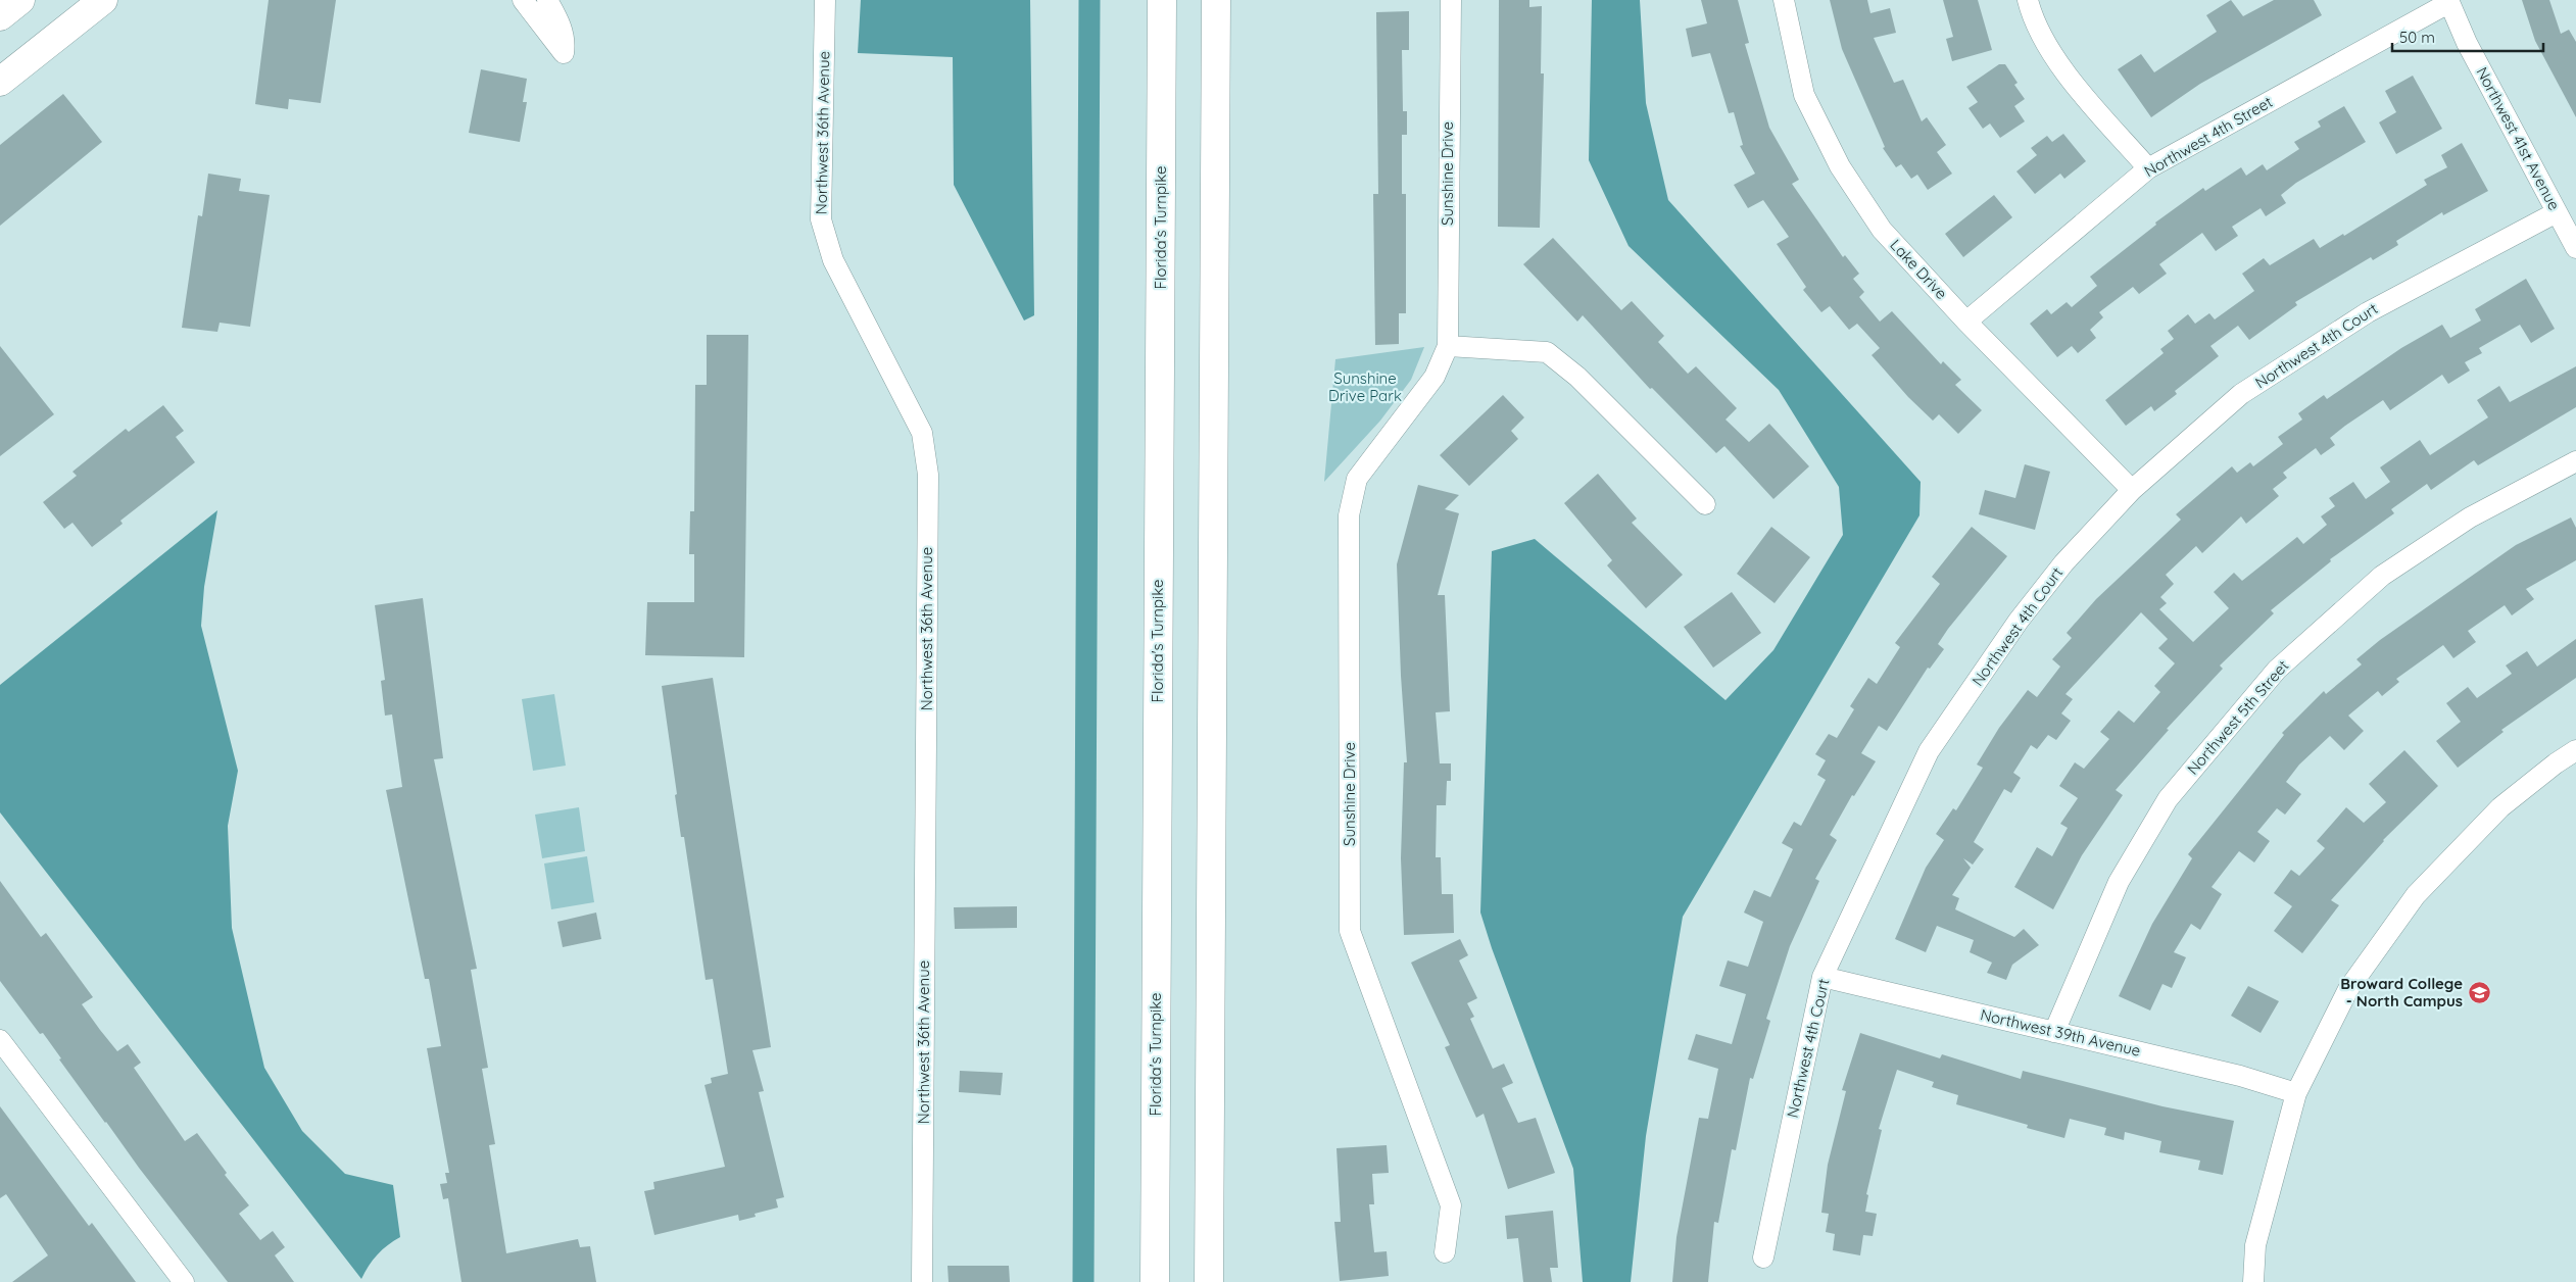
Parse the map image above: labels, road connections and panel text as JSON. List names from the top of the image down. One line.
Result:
{"streets":{"main road":["Florida's Turnpike"],"street":["Northwest 36th Avenue","Northwest 4th Street","Northwest 41st Avenue","Sunshine Drive","Lake Drive","Northwest 4th Court","Northwest 5th Street","Northwest 39th Avenue"]},"crossings":[["Northwest 4th Street","Northwest 41st Avenue"],["Northwest 4th Street","Lake Drive"],["Northwest 41st Avenue","Northwest 4th Court"],["Lake Drive","Northwest 4th Court"],["Northwest 4th Court","Northwest 39th Avenue"],["Northwest 5th Street","Northwest 39th Avenue"]],"parks":["Sunshine Drive Park"],"places":{"school or university":["Broward College - North Campus"]},"scale_bar":"50 m"}
